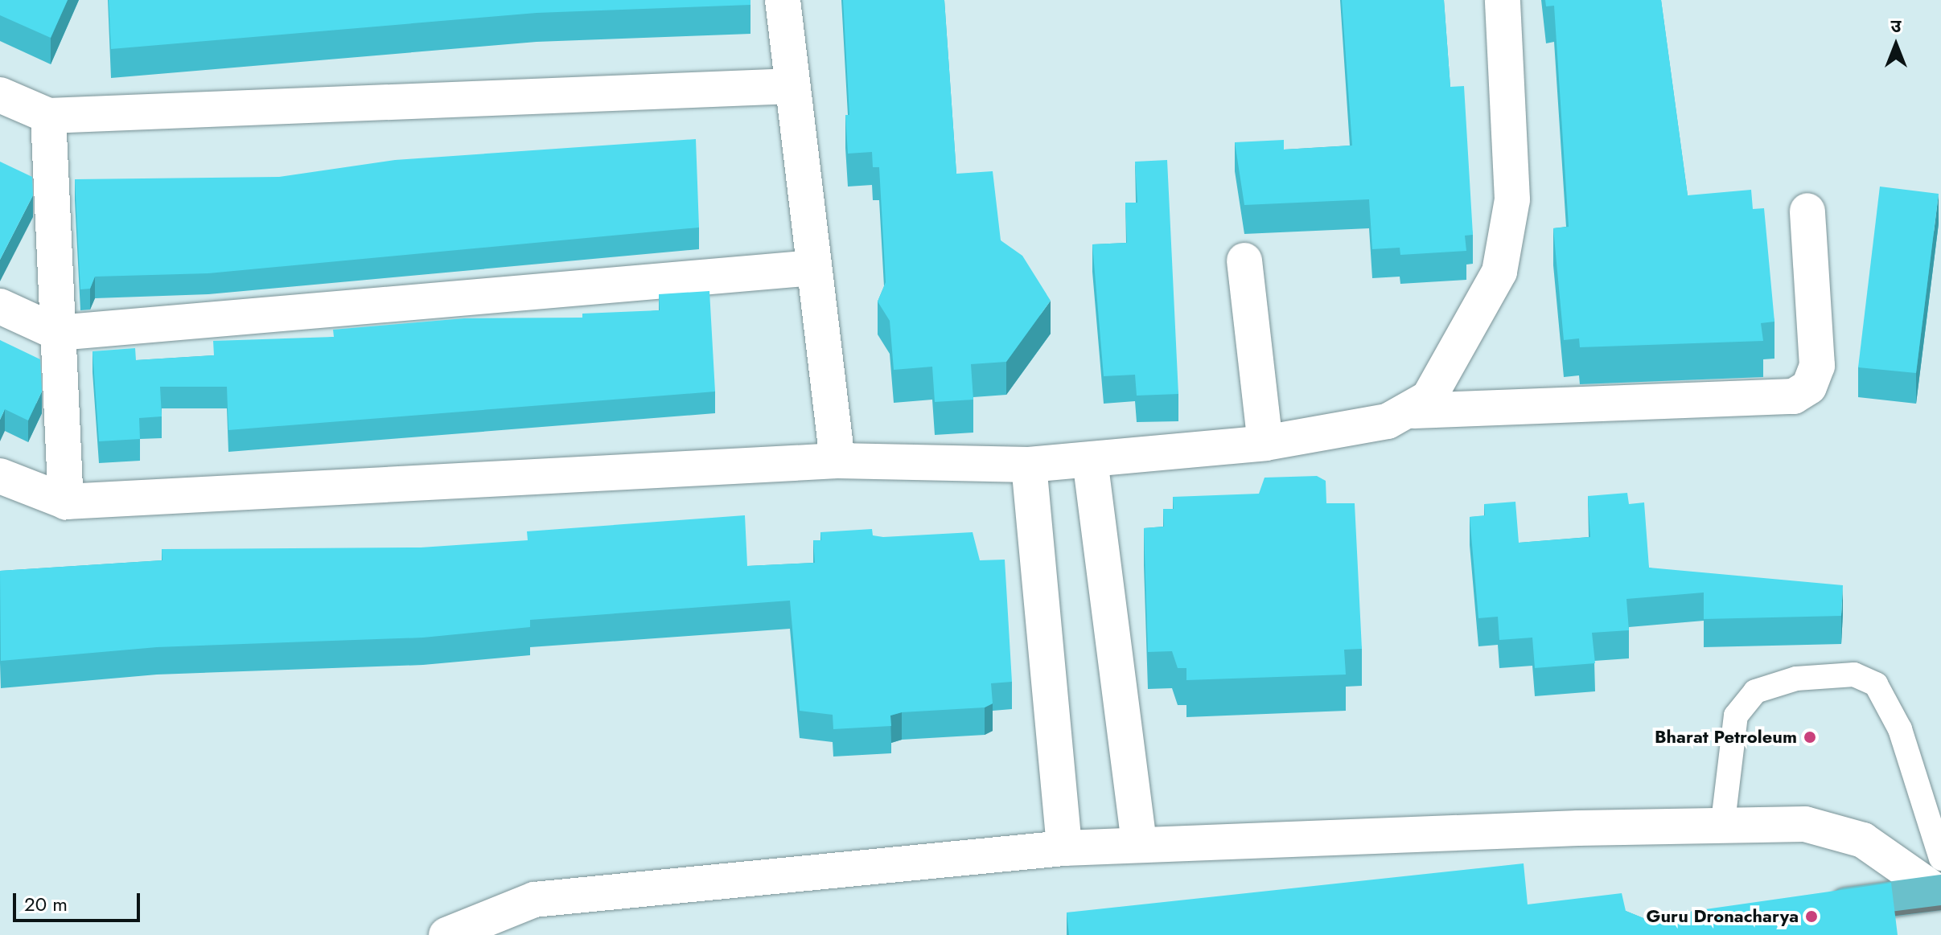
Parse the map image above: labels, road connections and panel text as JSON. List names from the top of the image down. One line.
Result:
{"places":["Bharat Petroleum","Guru Dronacharya"],"scale_bar":"20 m","north":"top"}
